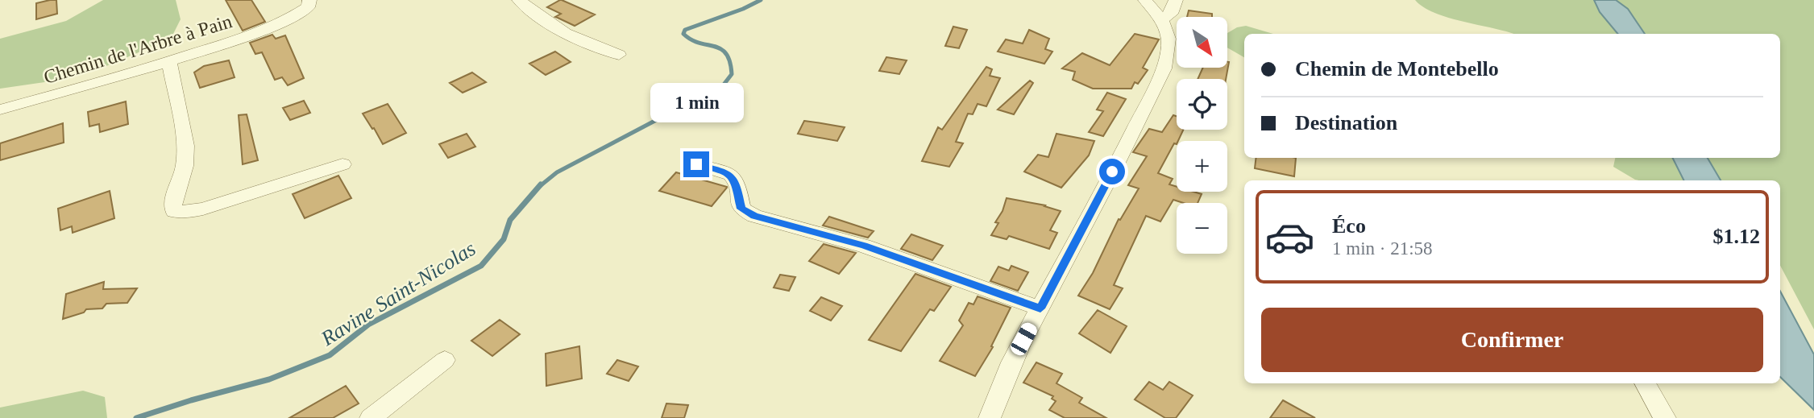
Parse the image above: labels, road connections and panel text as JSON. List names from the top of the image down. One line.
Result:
{"streets":{"street":["Chemin de l'Arbre à Pain"]},"water":["Ravine Saint-Nicolas"],"north":"bottom right","page":{"map_buttons":["+","−"],"banner":["Chemin de Montebello","Destination"],"bubble":"1 min","list":[{"name":"Éco","note":"1 min · 21:58","value":"$1.12"}],"buttons":"Confirmer"}}
